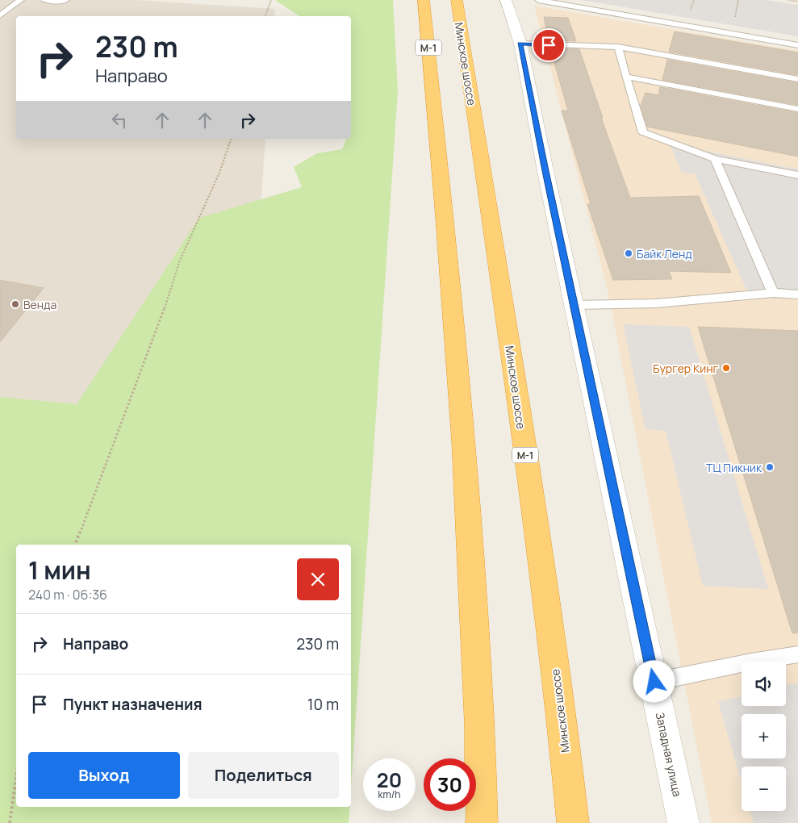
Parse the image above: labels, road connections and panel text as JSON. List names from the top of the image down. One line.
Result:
{"streets":{"highway":["М-1","Минское шоссе"],"street":["Западная улица"]},"places":["Байк Ленд","Венда","Бургер Кинг","ТЦ Пикник"],"page":{"turn":["230 m","Направо"],"heading":["1 мин","240 m · 06:36"],"list":[{"name":"Направо","value":"230 m"},{"name":"Пункт назначения","value":"10 m"}],"map_buttons":["+","−"],"buttons":["Выход","Поделиться"],"speed":"20 km/h","limit":"30"}}
